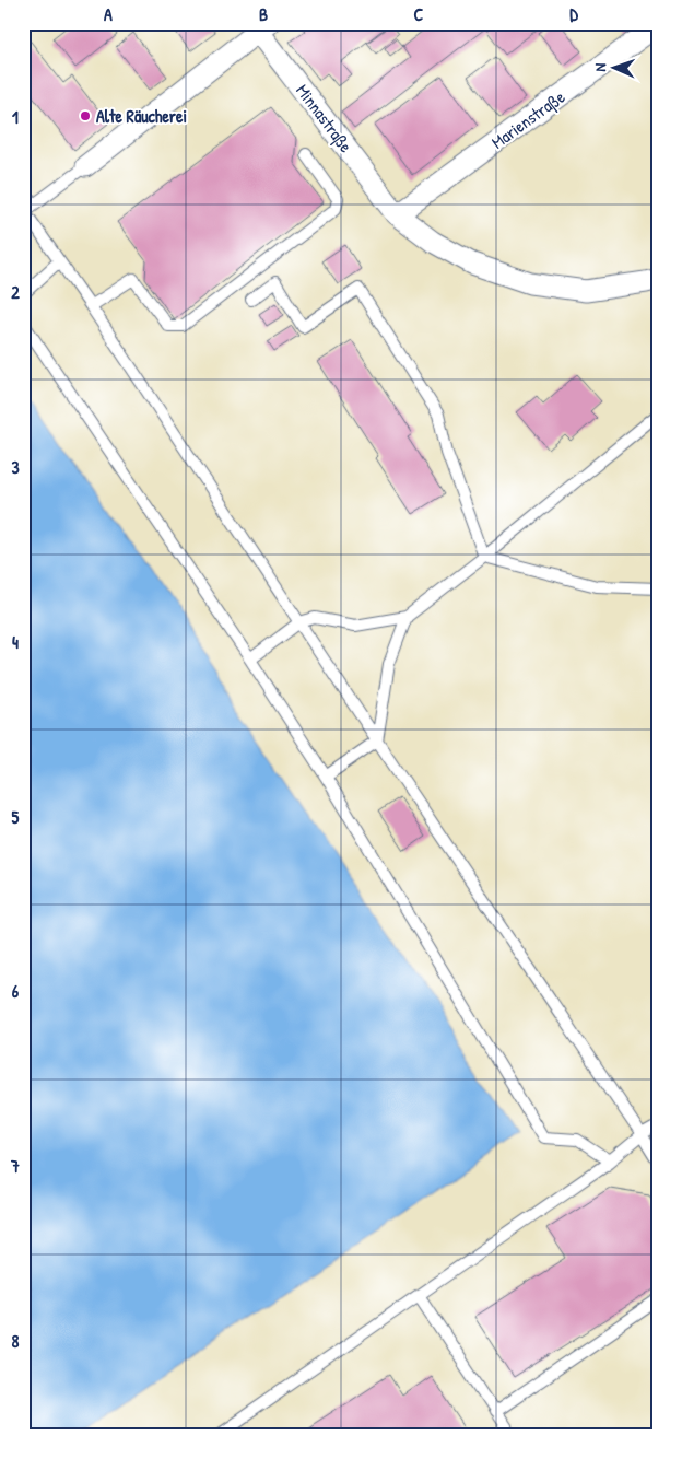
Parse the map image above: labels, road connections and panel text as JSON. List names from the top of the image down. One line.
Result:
{"streets":{"street":["Minnastraße","Marienstraße"]},"crossings":[["Minnastraße","Marienstraße"]],"places":["Alte Räucherei"],"north":"left","grid":{"columns":["A","B","C","D"],"rows":["1","2","3","4","5","6","7","8"]}}
